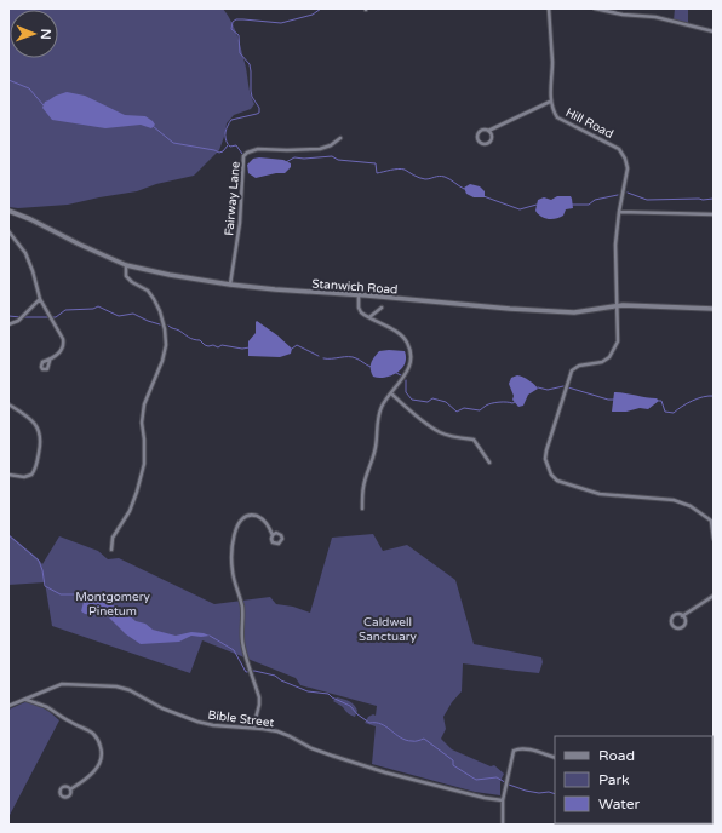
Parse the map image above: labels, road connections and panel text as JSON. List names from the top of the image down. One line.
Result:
{"streets":{"street":["Hill Road","Fairway Lane","Stanwich Road","Bible Street"]},"crossings":[["Hill Road","Stanwich Road"],["Fairway Lane","Stanwich Road"]],"parks":["Montgomery Pinetum","Caldwell Sanctuary"],"legend":["Road","Park","Water"],"north":"right"}
